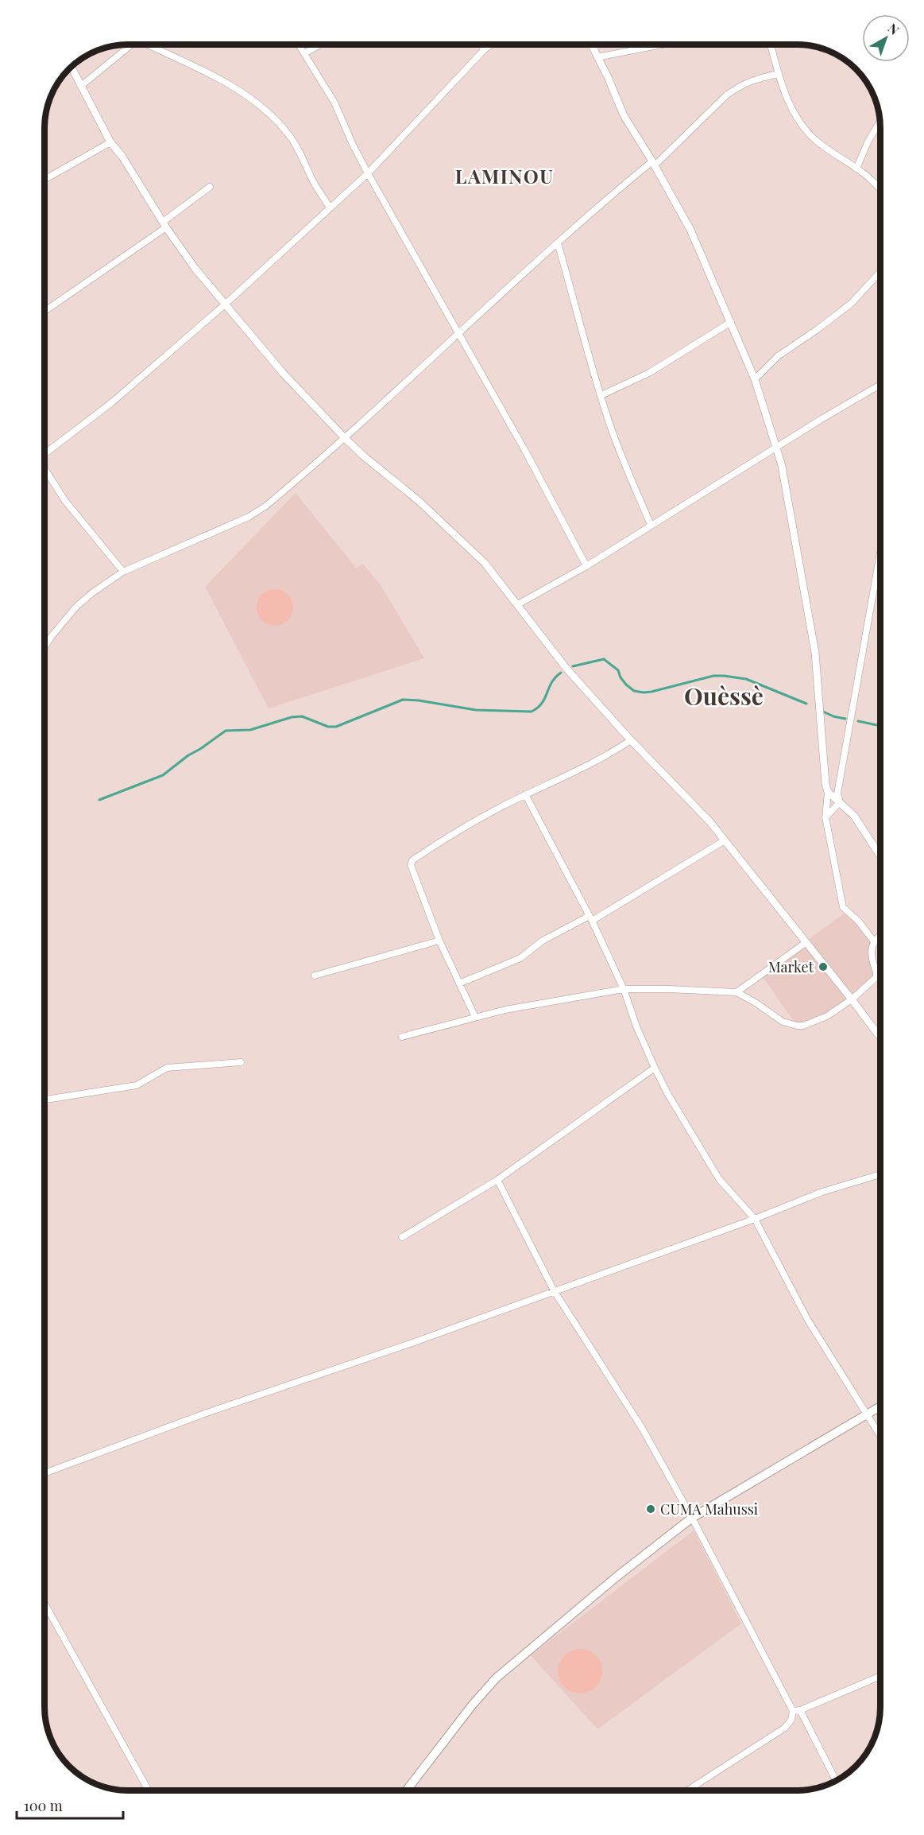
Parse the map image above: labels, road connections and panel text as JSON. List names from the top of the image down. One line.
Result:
{"districts":["LAMINOU","Ouèssè"],"places":["Market","CUMA Mahussi"],"scale_bar":"100 m","north":"top right"}
